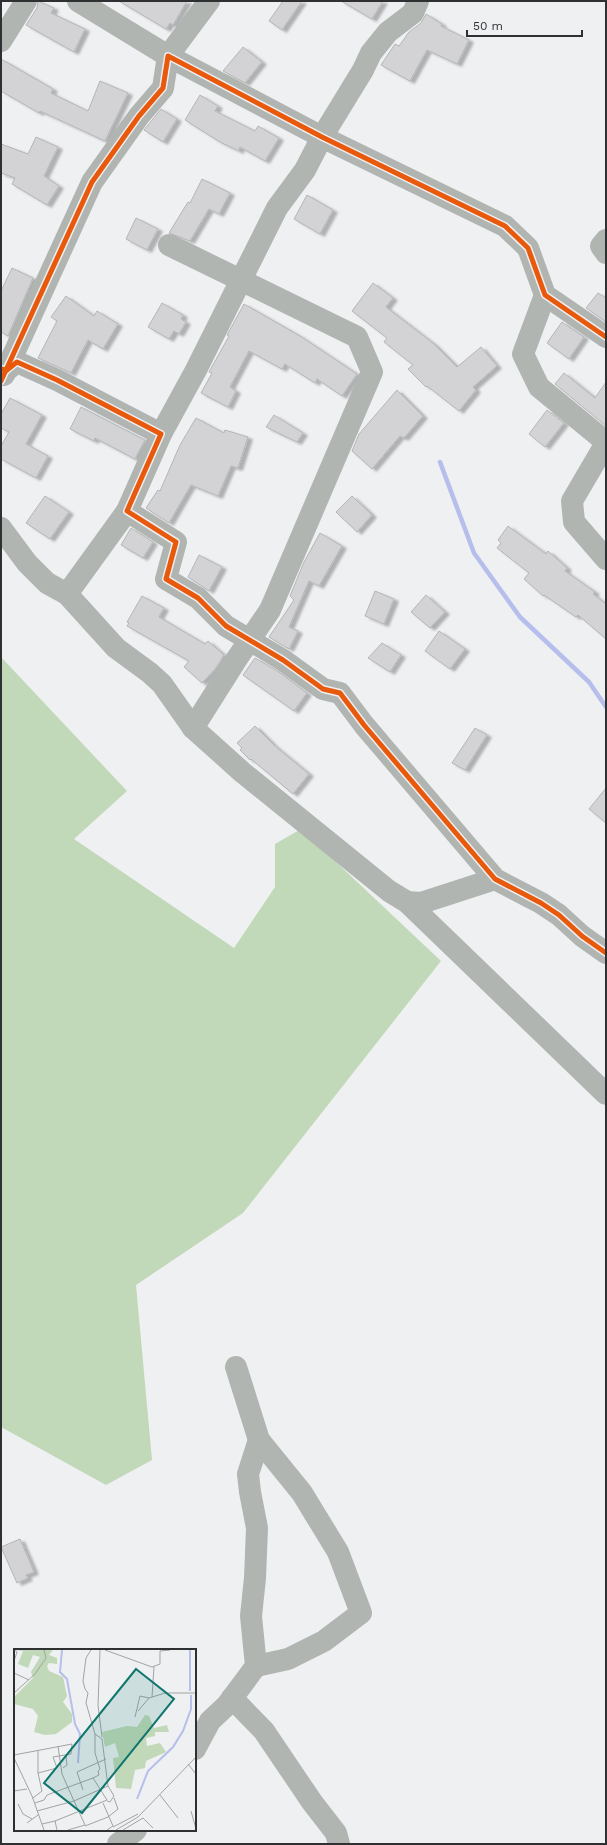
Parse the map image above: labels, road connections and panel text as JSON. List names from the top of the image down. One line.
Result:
{"scale_bar":"50 m"}
